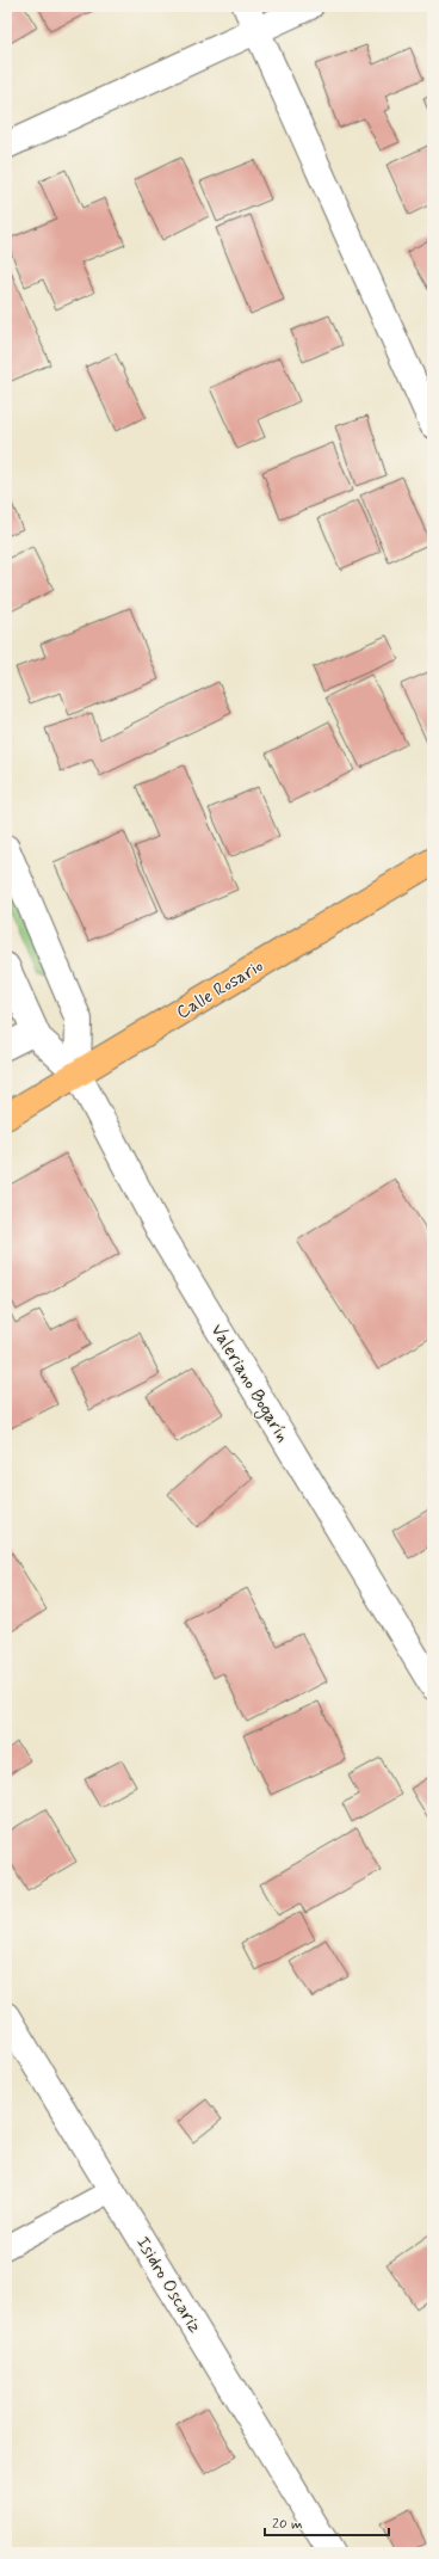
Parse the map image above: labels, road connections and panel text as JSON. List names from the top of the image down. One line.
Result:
{"streets":{"main road":["Calle Rosario"],"street":["Valeriano Bogarín","Isidro Oscariz"]},"crossings":[["Calle Rosario","Valeriano Bogarín"]],"scale_bar":"20 m"}
